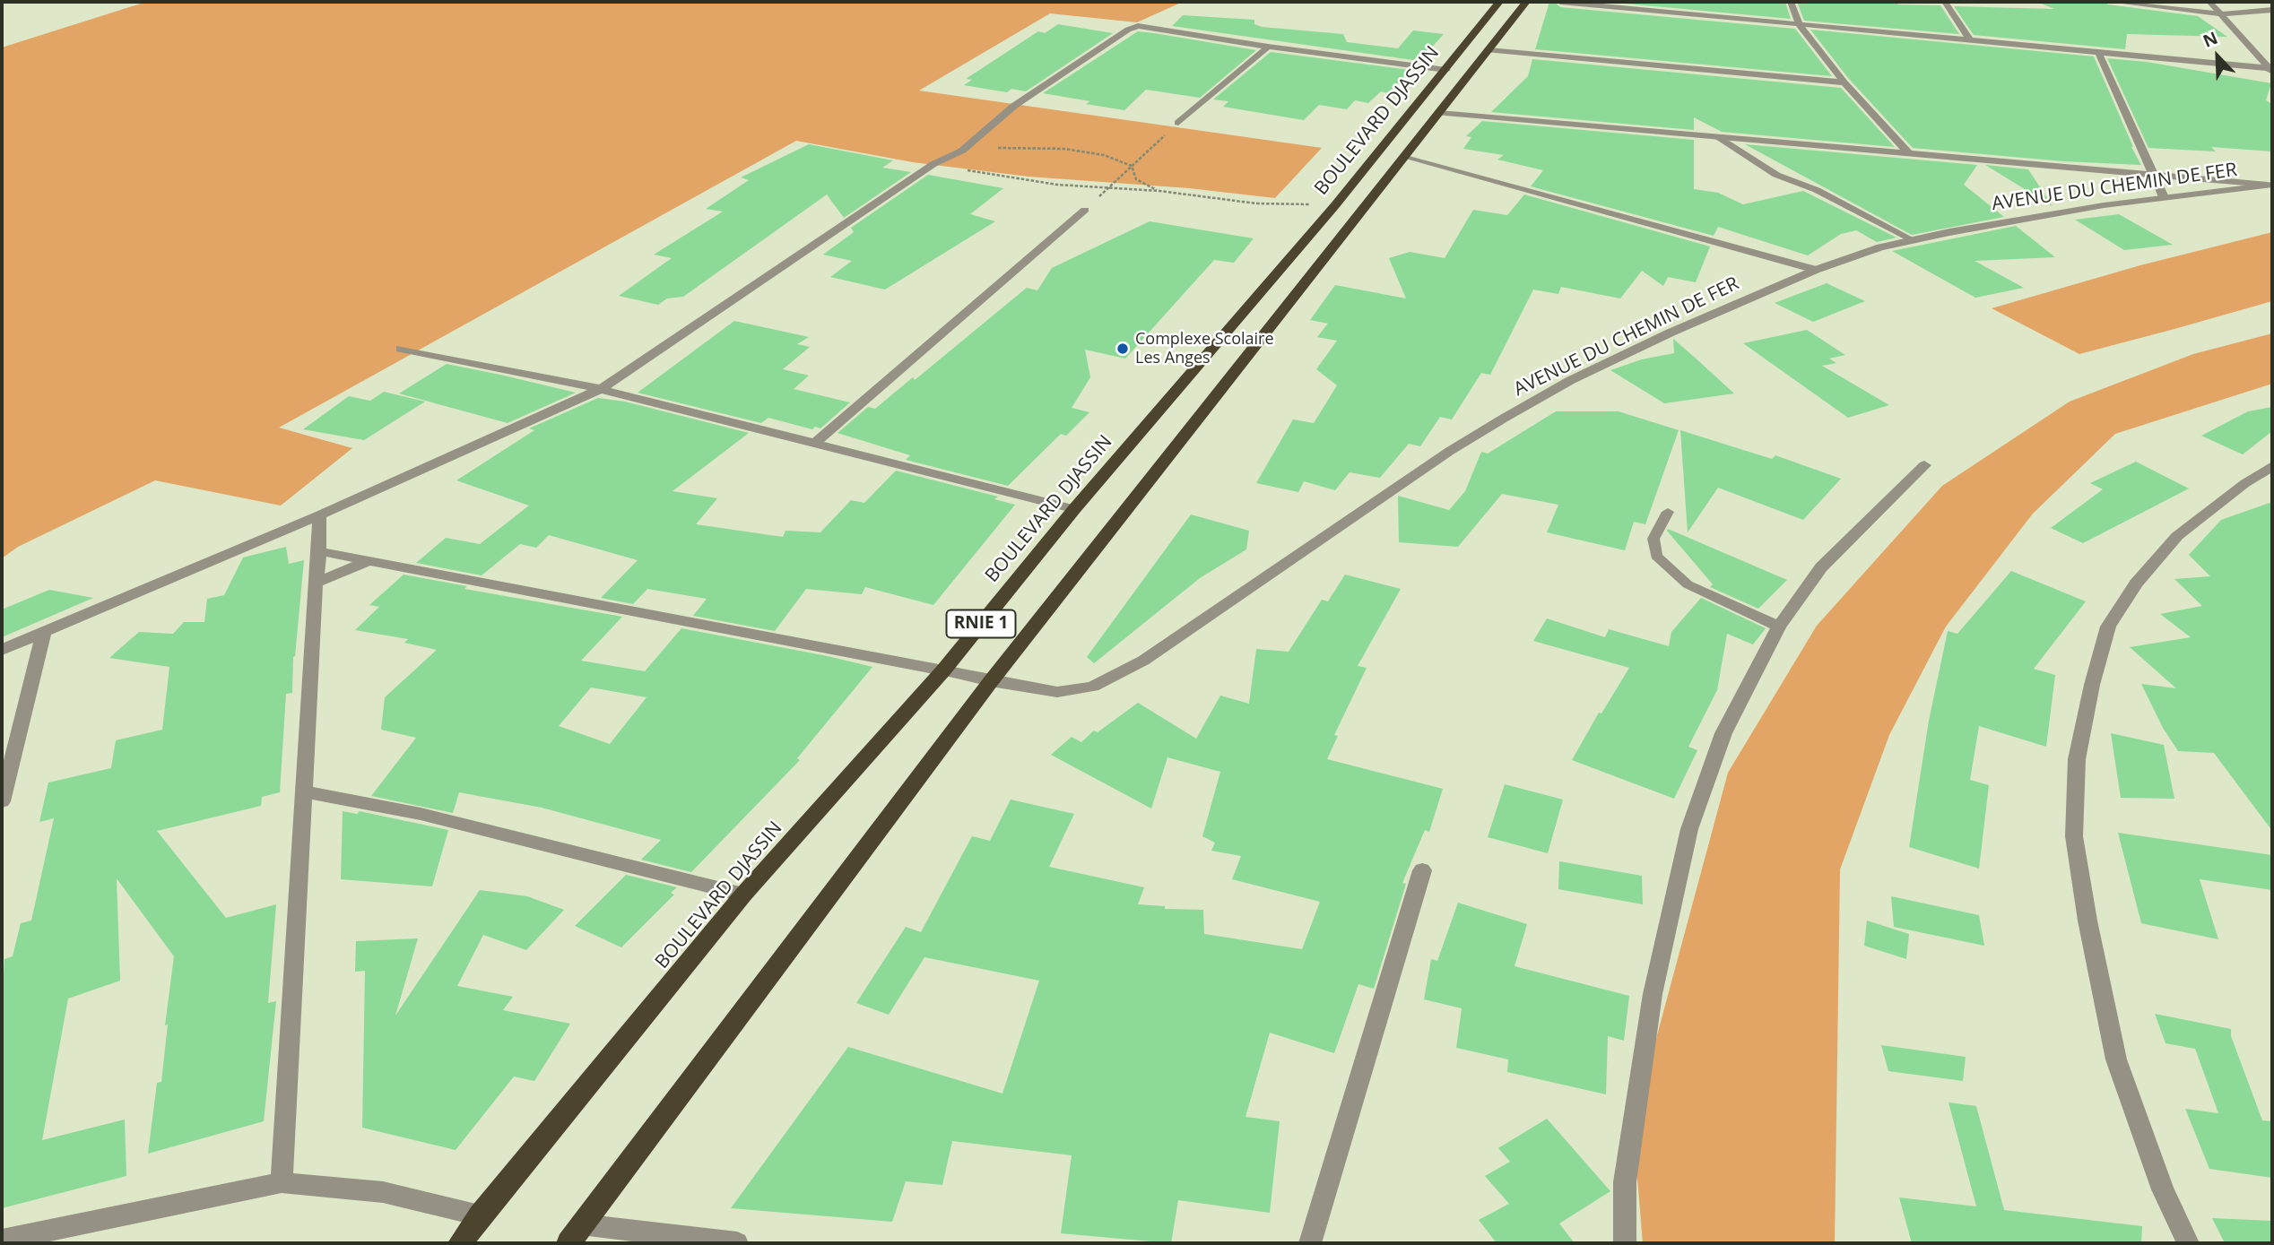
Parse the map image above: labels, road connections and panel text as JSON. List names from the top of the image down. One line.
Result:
{"streets":{"highway":["BOULEVARD DJASSIN","RNIE 1"],"street":["AVENUE DU CHEMIN DE FER"]},"crossings":[["BOULEVARD DJASSIN","AVENUE DU CHEMIN DE FER"],["AVENUE DU CHEMIN DE FER","RNIE 1"]],"places":["Complexe Scolaire Les Anges"],"north":"top left"}
